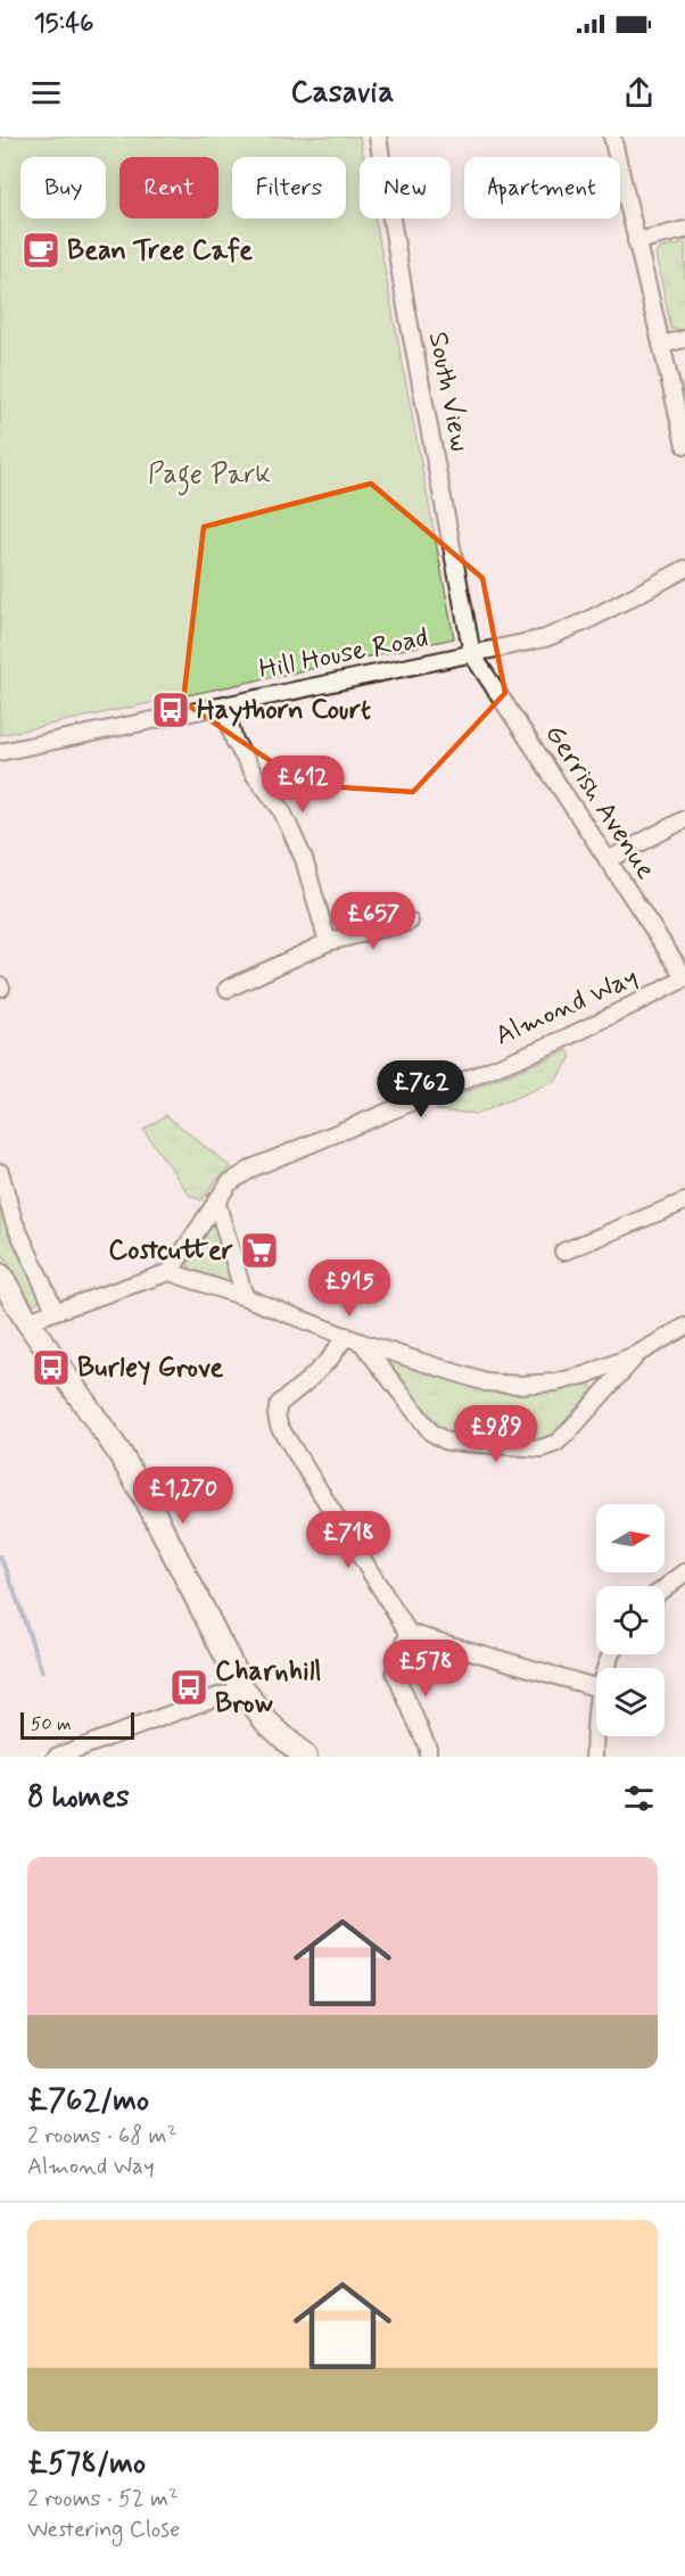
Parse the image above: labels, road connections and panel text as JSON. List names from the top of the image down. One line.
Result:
{"streets":{"street":["South View","Hill House Road","Gerrish Avenue","Almond Way"]},"crossings":[["South View","Hill House Road"],["South View","Gerrish Avenue"],["Hill House Road","Gerrish Avenue"],["Gerrish Avenue","Almond Way"]],"parks":["Page Park"],"places":{"cafe":["Bean Tree Cafe"],"bus stop":["Haythorn Court","Burley Grove","Charnhill Brow"],"supermarket":["Costcutter"]},"scale_bar":"50 m","north":"right","page":{"status":"15:46","header":"Casavia","chip":["Buy","Rent","Filters","New","Apartment"],"price":["£612","£657","£762","£915","£989","£1,270","£718","£578"],"scale":"50 m","heading":"8 homes","list":[{"name":"£762/mo","note":"2 rooms · 68 m² · Almond Way"},{"name":"£578/mo","note":"2 rooms · 52 m² · Westering Close"}]}}
